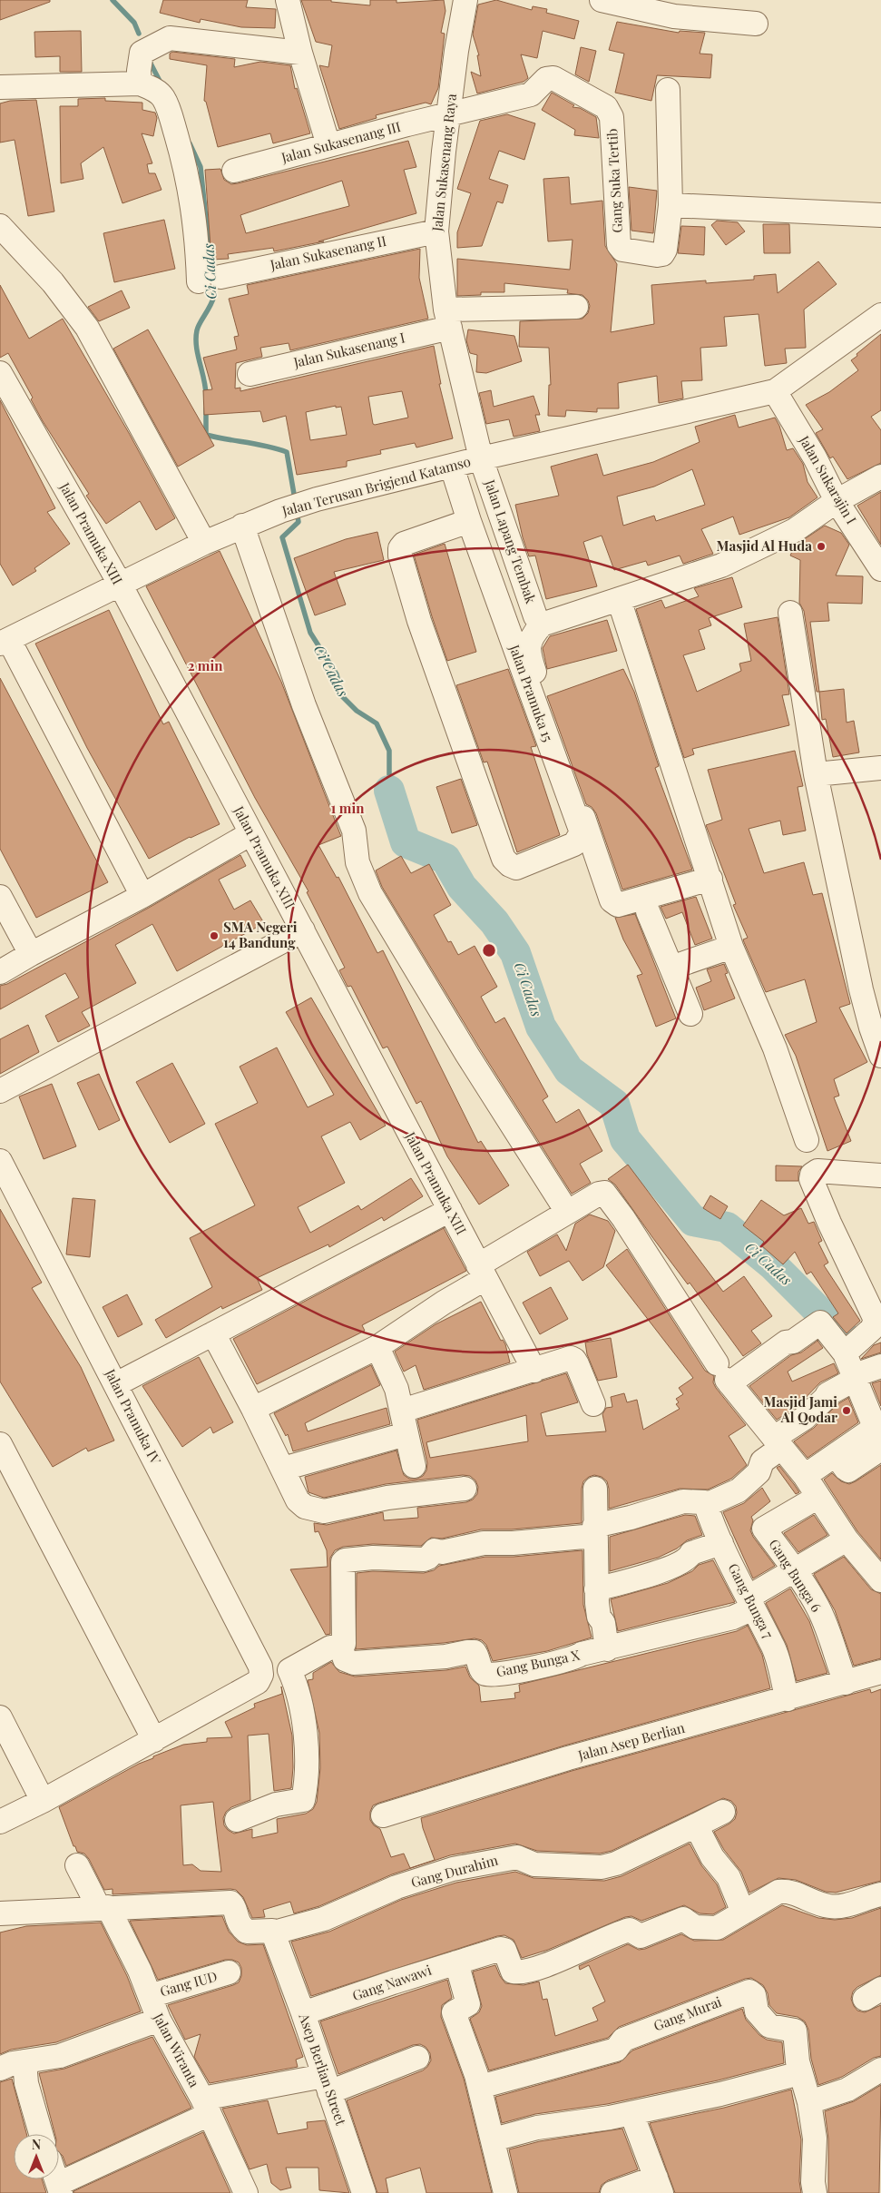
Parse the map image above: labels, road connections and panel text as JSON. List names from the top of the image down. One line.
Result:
{"streets":{"street":["Jalan Sukasenang III","Jalan Sukasenang Raya","Gang Suka Tertib","Jalan Sukasenang II","Jalan Sukasenang I","Jalan Sukarajin I","Jalan Terusan Brigjend Katamso","Jalan Pramuka XIII","Jalan Lapang Tembak","Jalan Pramuka 15","Jalan Pramuka IV","Gang Bunga 6","Gang Bunga 7","Gang Bunga X","Jalan Asep Berlian","Gang Durahim","Gang Nawawi","Gang IUD","Gang Murai","Jalan Wiranta","Asep Berlian Street"]},"crossings":[["Jalan Sukasenang III","Jalan Sukasenang Raya"],["Jalan Sukasenang III","Gang Suka Tertib"],["Jalan Sukasenang Raya","Gang Suka Tertib"],["Jalan Sukasenang Raya","Jalan Sukasenang II"],["Jalan Sukasenang Raya","Jalan Sukasenang I"],["Jalan Sukasenang Raya","Jalan Terusan Brigjend Katamso"],["Jalan Sukasenang Raya","Jalan Lapang Tembak"],["Jalan Sukarajin I","Jalan Terusan Brigjend Katamso"],["Jalan Terusan Brigjend Katamso","Jalan Pramuka XIII"],["Jalan Terusan Brigjend Katamso","Jalan Lapang Tembak"],["Jalan Terusan Brigjend Katamso","Jalan Pramuka 15"],["Gang Bunga 6","Gang Bunga X"],["Gang Bunga 6","Jalan Asep Berlian"],["Gang Bunga 7","Gang Bunga X"],["Gang Bunga 7","Jalan Asep Berlian"],["Gang Durahim","Jalan Wiranta"],["Gang Durahim","Asep Berlian Street"],["Gang Nawawi","Asep Berlian Street"],["Gang IUD","Jalan Wiranta"]],"water":["Ci Cadas"],"places":["Masjid Al Huda","SMA Negeri 14 Bandung","Masjid Jami Al Qodar"],"north":"top","rings":["2 min","1 min"]}
